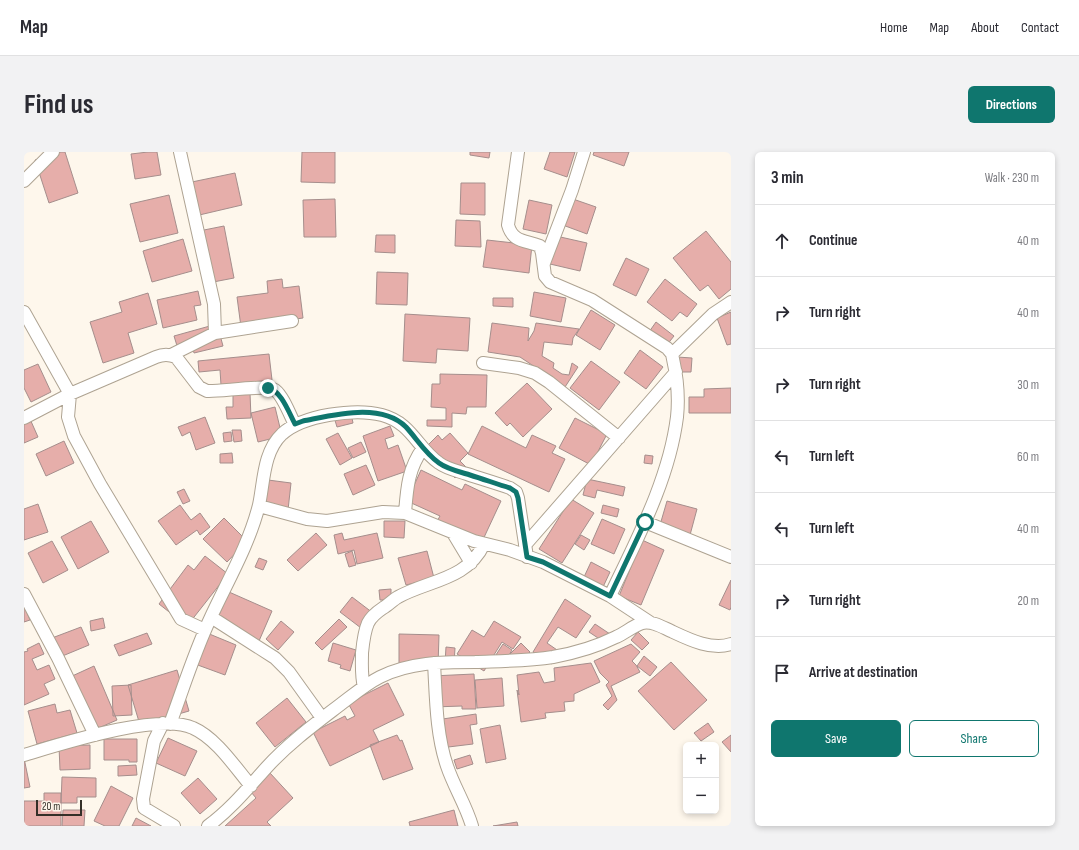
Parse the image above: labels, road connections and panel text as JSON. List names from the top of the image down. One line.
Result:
{"scale_bar":"20 m","page":{"header":"Map","nav":["Home","Map","About","Contact"],"buttons":["Directions",["Save","Share"]],"title":"Find us","heading":["3 min","Walk · 230 m"],"list":[["Continue","40 m"],["Turn right","40 m"],["Turn right","30 m"],["Turn left","60 m"],["Turn left","40 m"],["Turn right","20 m"],"Arrive at destination"],"map_buttons":["+","−"],"scale":"20 m"}}
